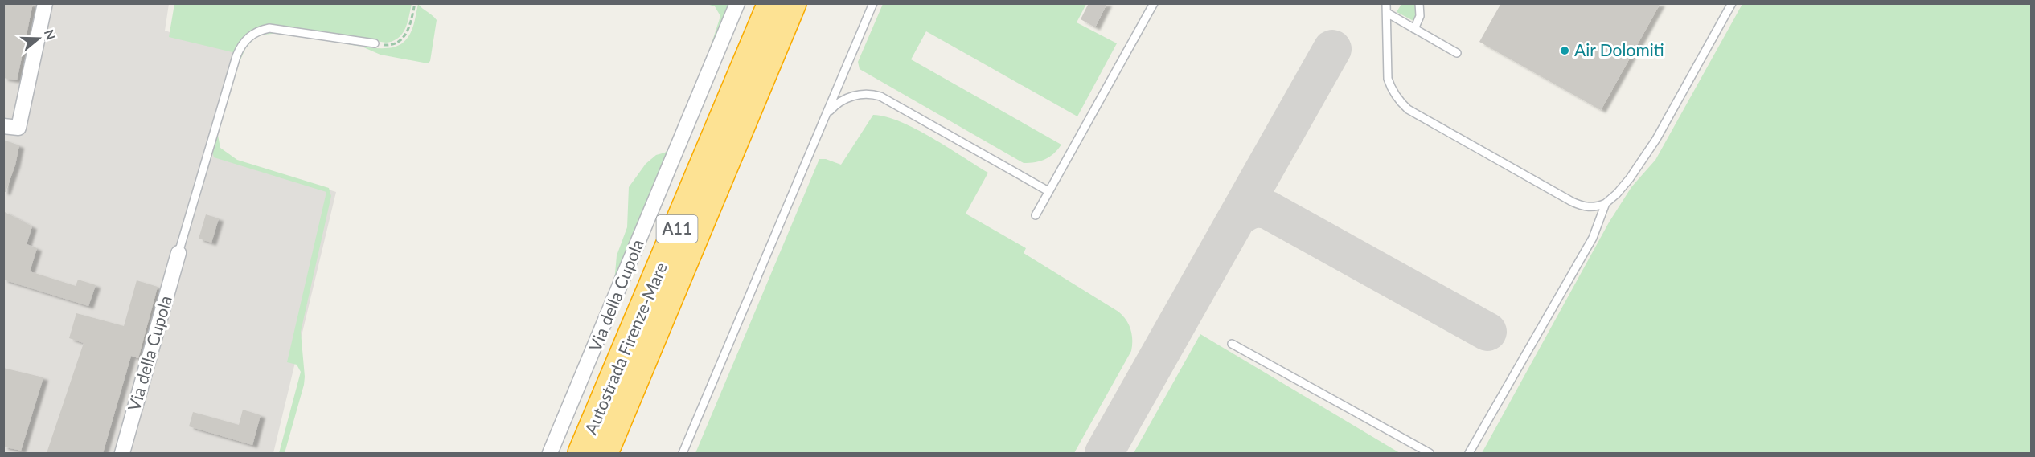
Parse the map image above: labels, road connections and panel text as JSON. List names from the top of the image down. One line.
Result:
{"streets":{"highway":["A11","Autostrada Firenze-Mare"],"street":["Via della Cupola"]},"places":["Air Dolomiti"],"north":"right"}
